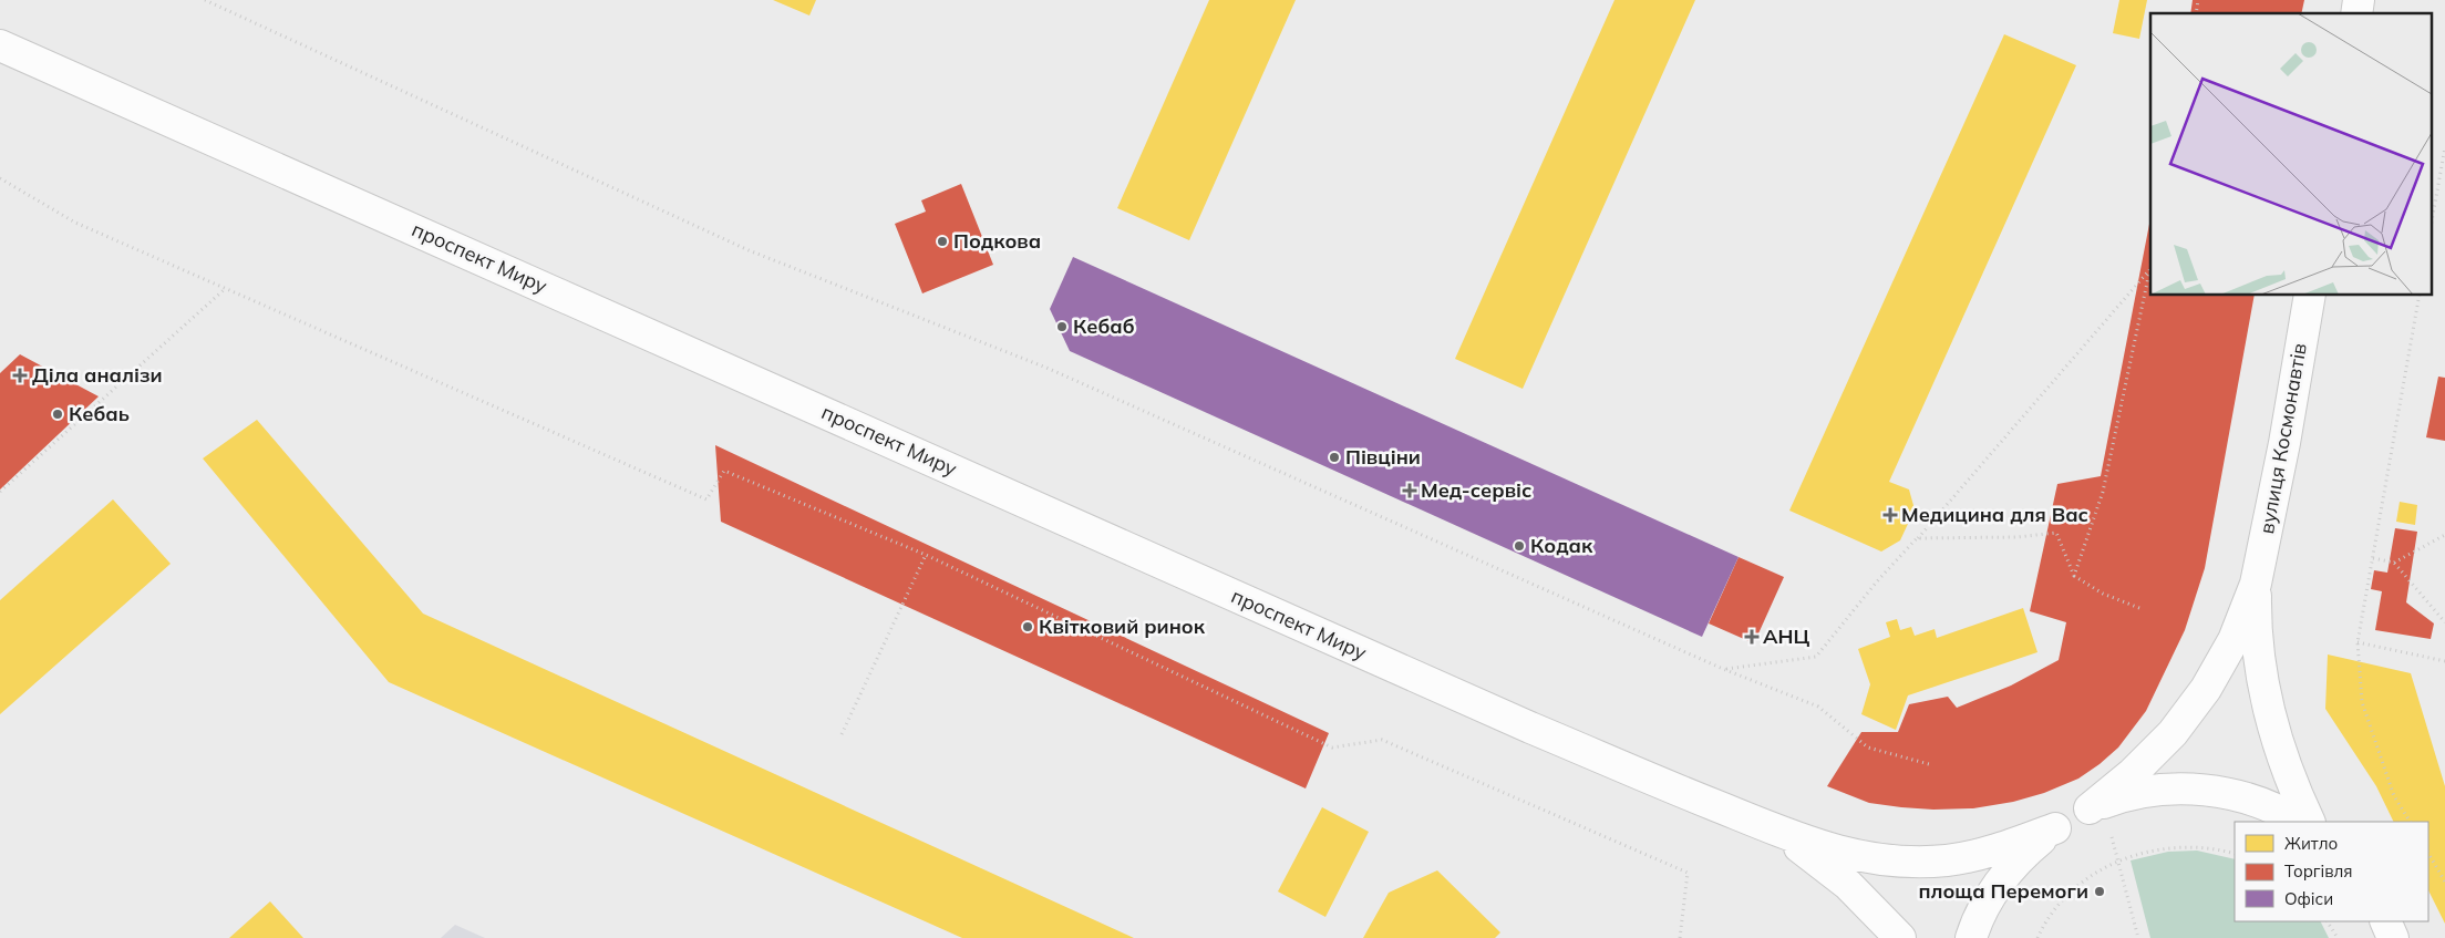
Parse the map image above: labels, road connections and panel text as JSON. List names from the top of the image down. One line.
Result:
{"streets":{"main road":["проспект Миру","вулиця Космонавтів"]},"places":{"other":["Подкова","Кебаб","Кебаь","Півціни","Кодак","Квітковий ринок","площа Перемоги"],"health":["Діла аналізи","Мед-сервіс","Медицина для Вас","АНЦ"]},"legend":["Житло","Торгівля","Офіси"]}
